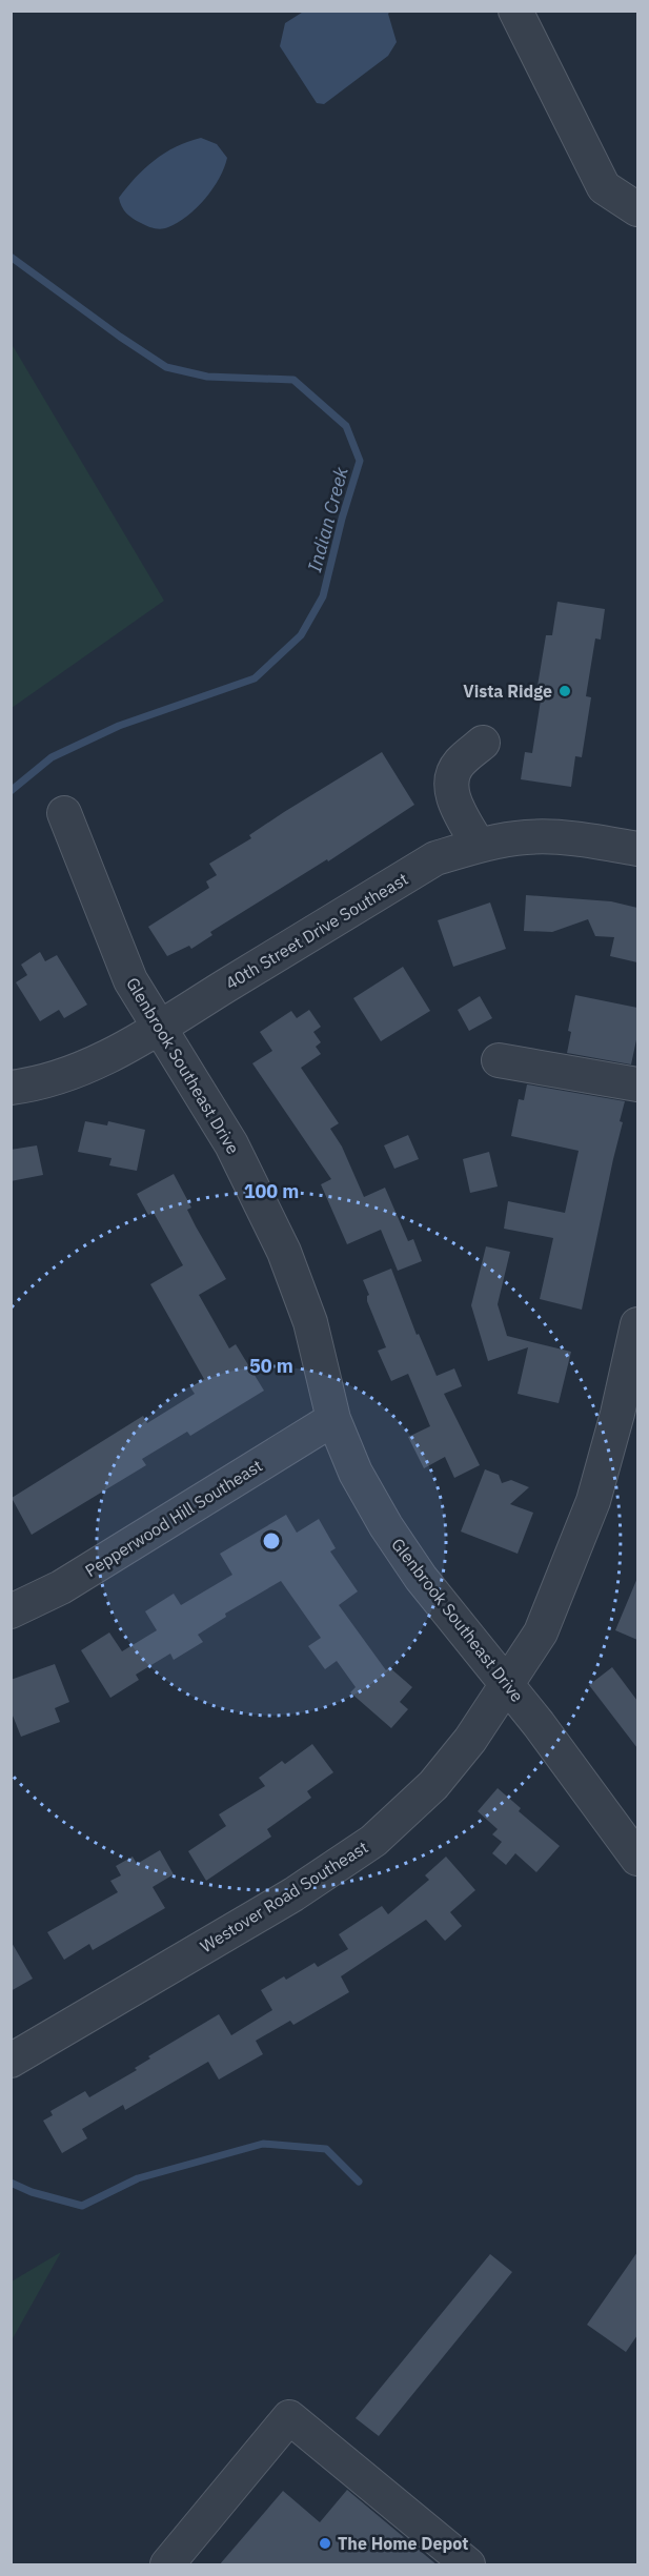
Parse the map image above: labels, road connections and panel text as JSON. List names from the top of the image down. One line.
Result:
{"streets":{"street":["40th Street Drive Southeast","Glenbrook Southeast Drive","Pepperwood Hill Southeast","Westover Road Southeast"]},"crossings":[["40th Street Drive Southeast","Glenbrook Southeast Drive"],["Glenbrook Southeast Drive","Pepperwood Hill Southeast"],["Glenbrook Southeast Drive","Westover Road Southeast"]],"water":["Indian Creek"],"places":["Vista Ridge","The Home Depot"],"rings":["100 m","50 m"]}
